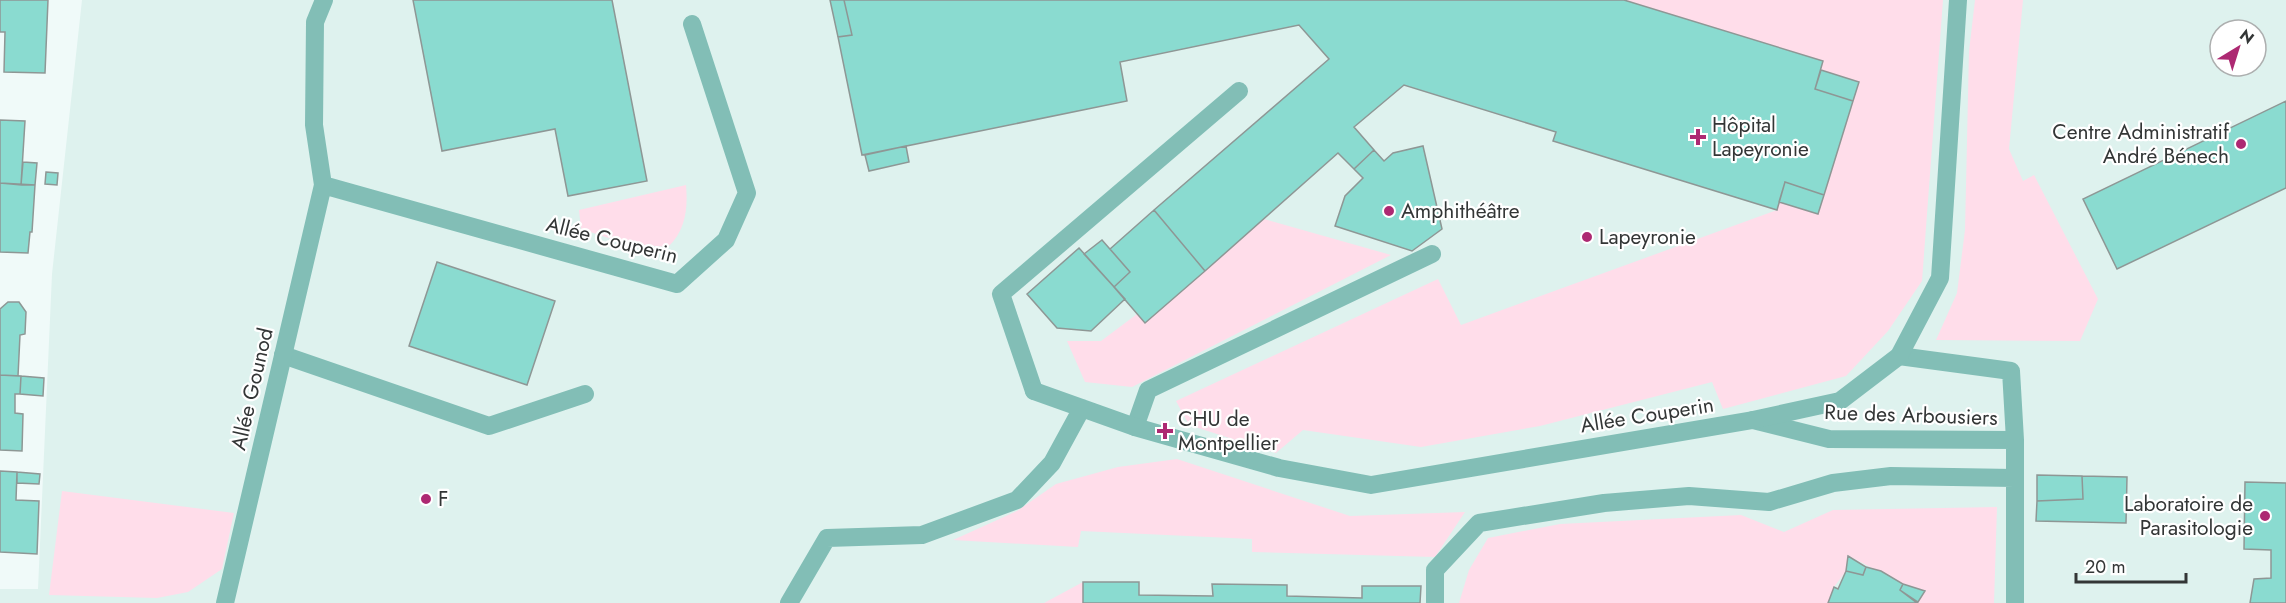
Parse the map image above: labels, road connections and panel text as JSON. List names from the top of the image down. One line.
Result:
{"streets":{"street":["Allée Couperin","Allée Gounod","Rue des Arbousiers"]},"crossings":[["Allée Couperin","Allée Gounod"],["Allée Couperin","Rue des Arbousiers"]],"places":{"health":["Hôpital Lapeyronie","CHU de Montpellier"],"other":["Centre Administratif André Bénech","Amphithéâtre","Lapeyronie","F","Laboratoire de Parasitologie"]},"scale_bar":"20 m","north":"top right"}
